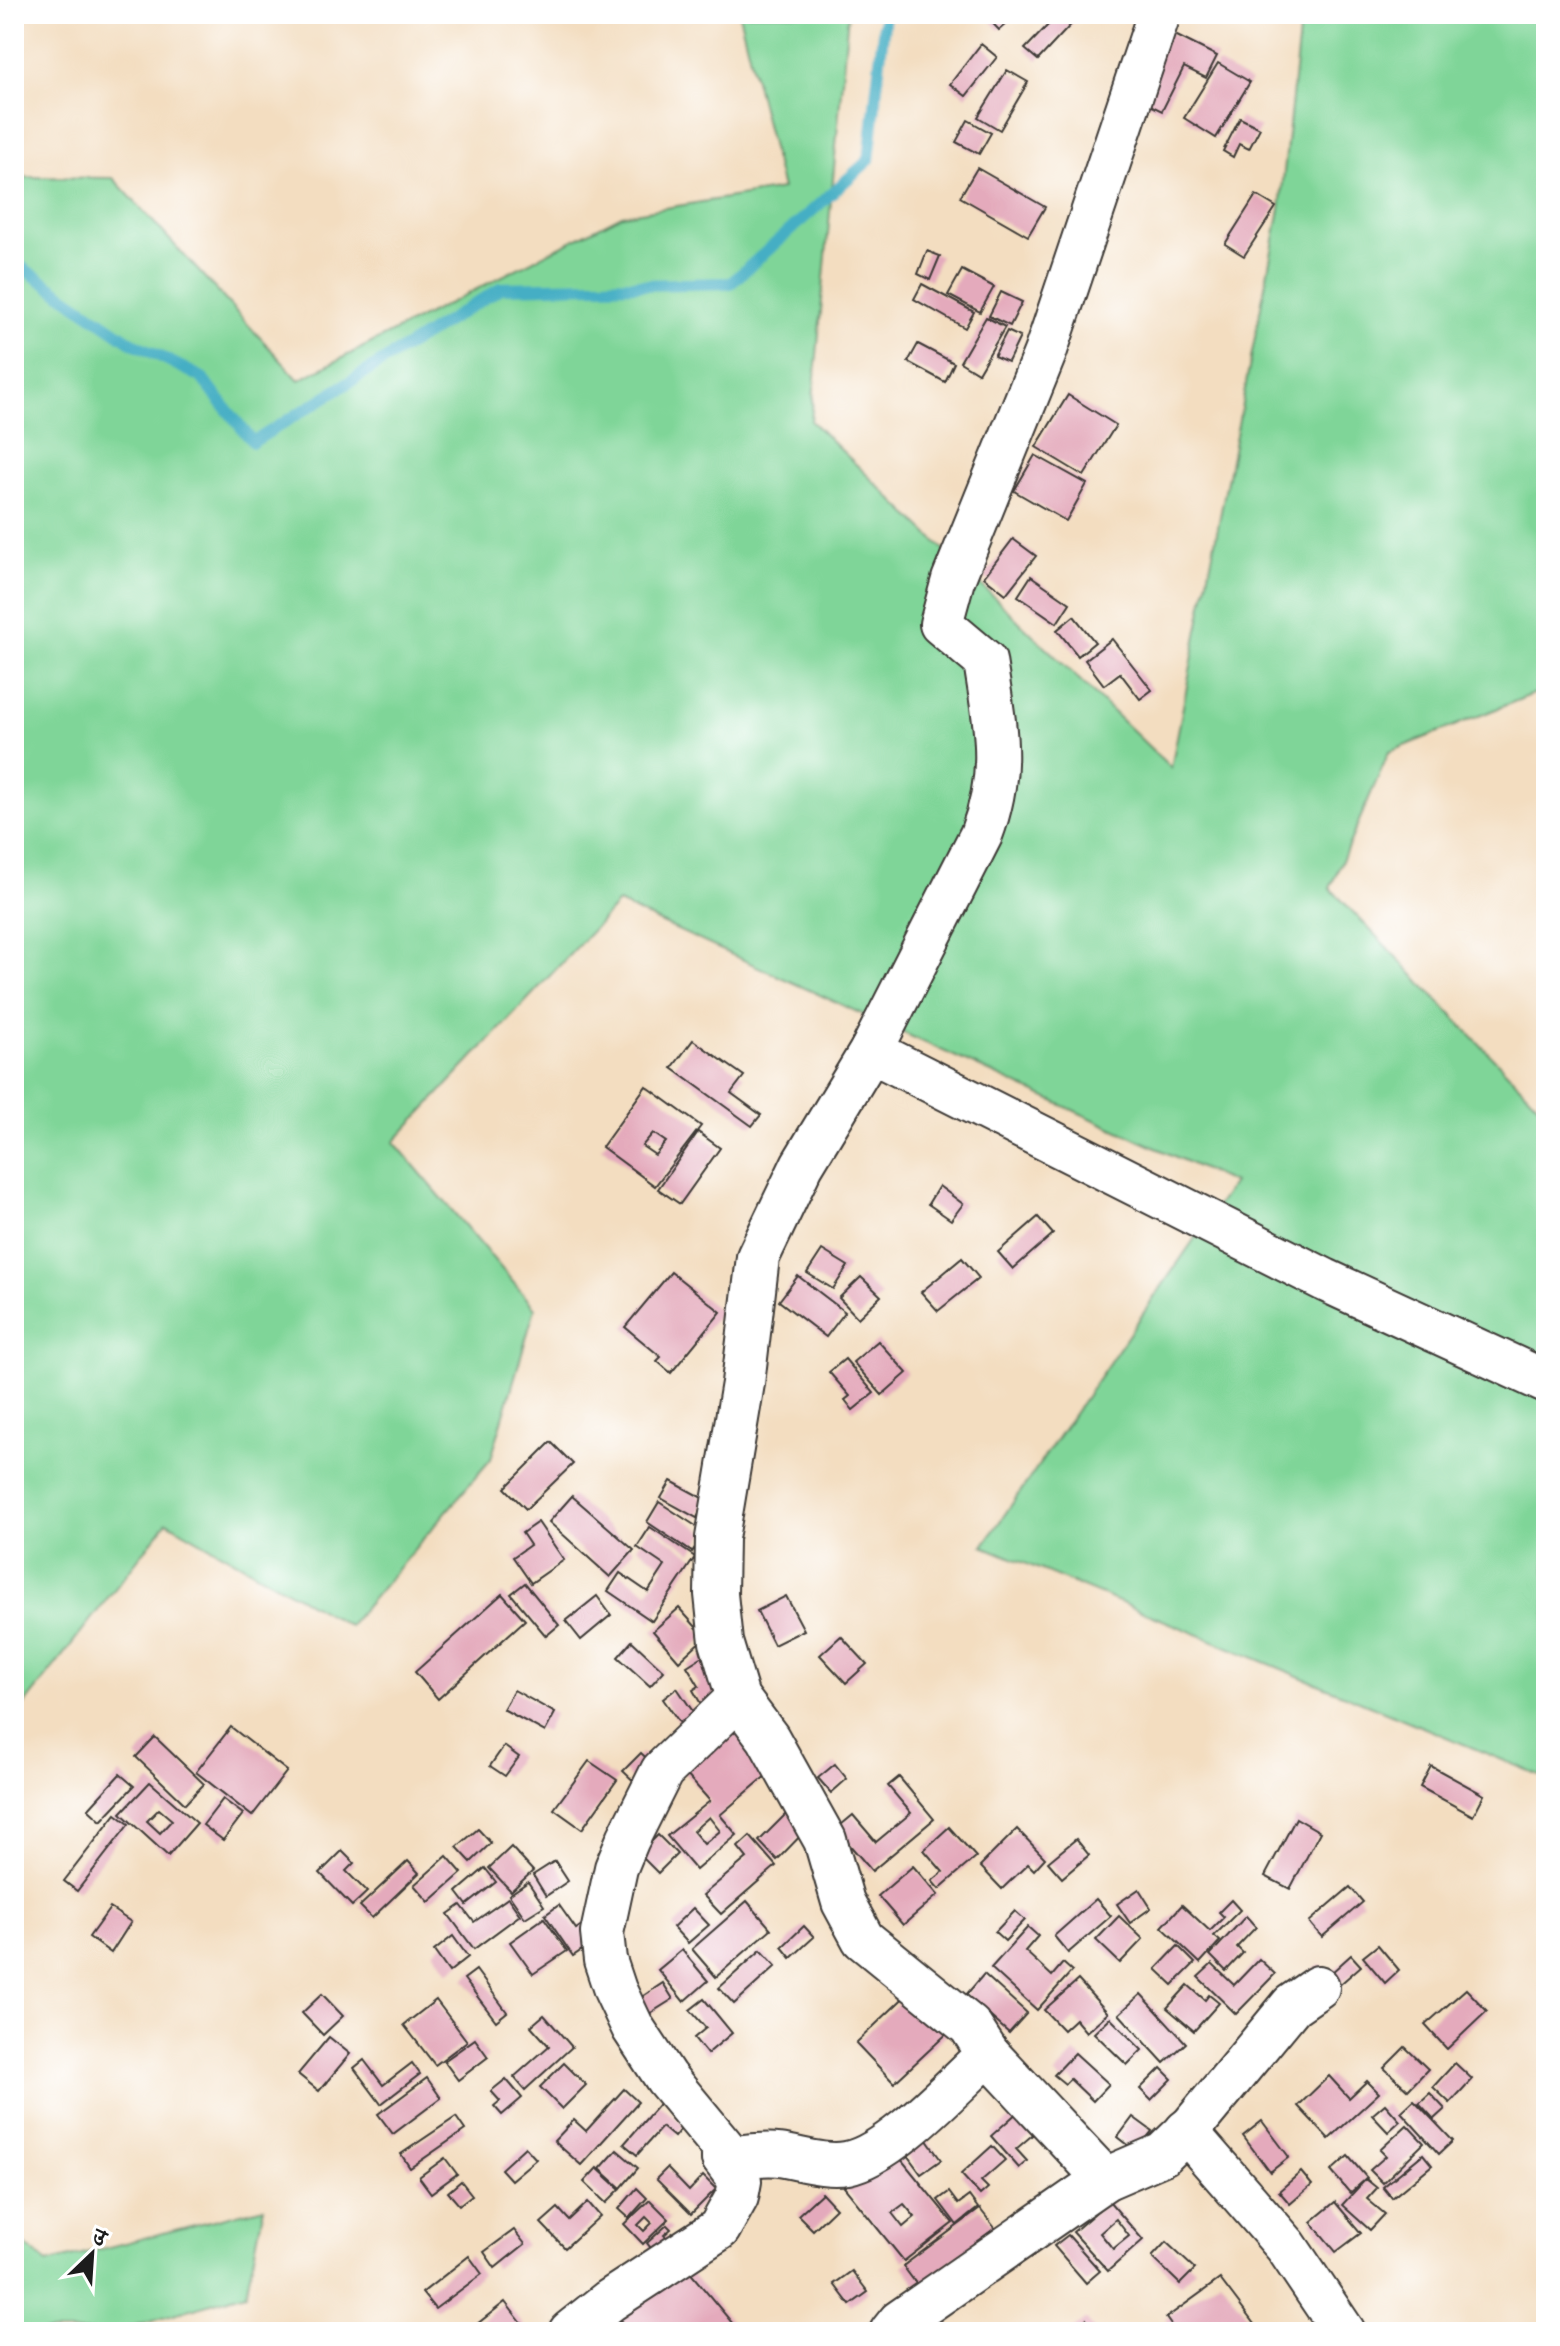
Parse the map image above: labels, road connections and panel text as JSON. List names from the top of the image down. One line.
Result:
{"north":"top right"}
